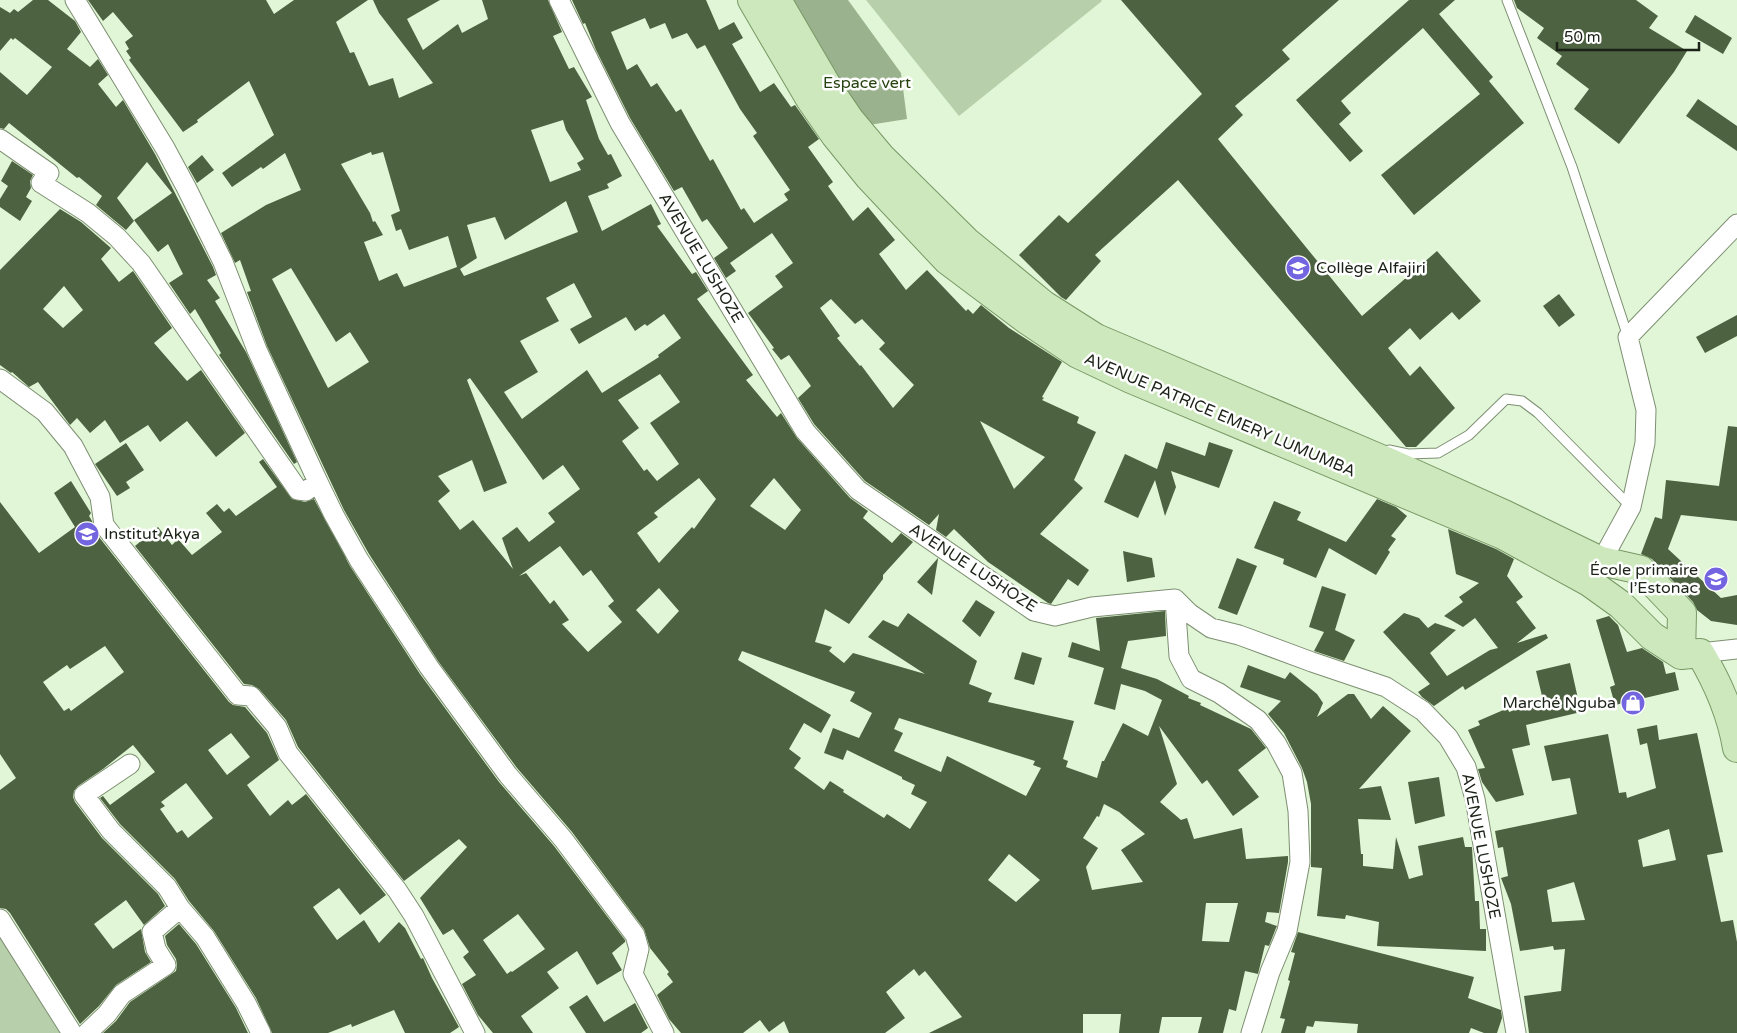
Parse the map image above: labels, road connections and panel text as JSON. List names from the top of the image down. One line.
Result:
{"streets":{"main road":["AVENUE PATRICE EMERY LUMUMBA"],"street":["AVENUE LUSHOZE"]},"parks":["Espace vert"],"places":{"school or university":["Collège Alfajiri","Institut Akya","École primaire l’Estonac"],"shop":["Marché Nguba"]},"scale_bar":"50 m"}
